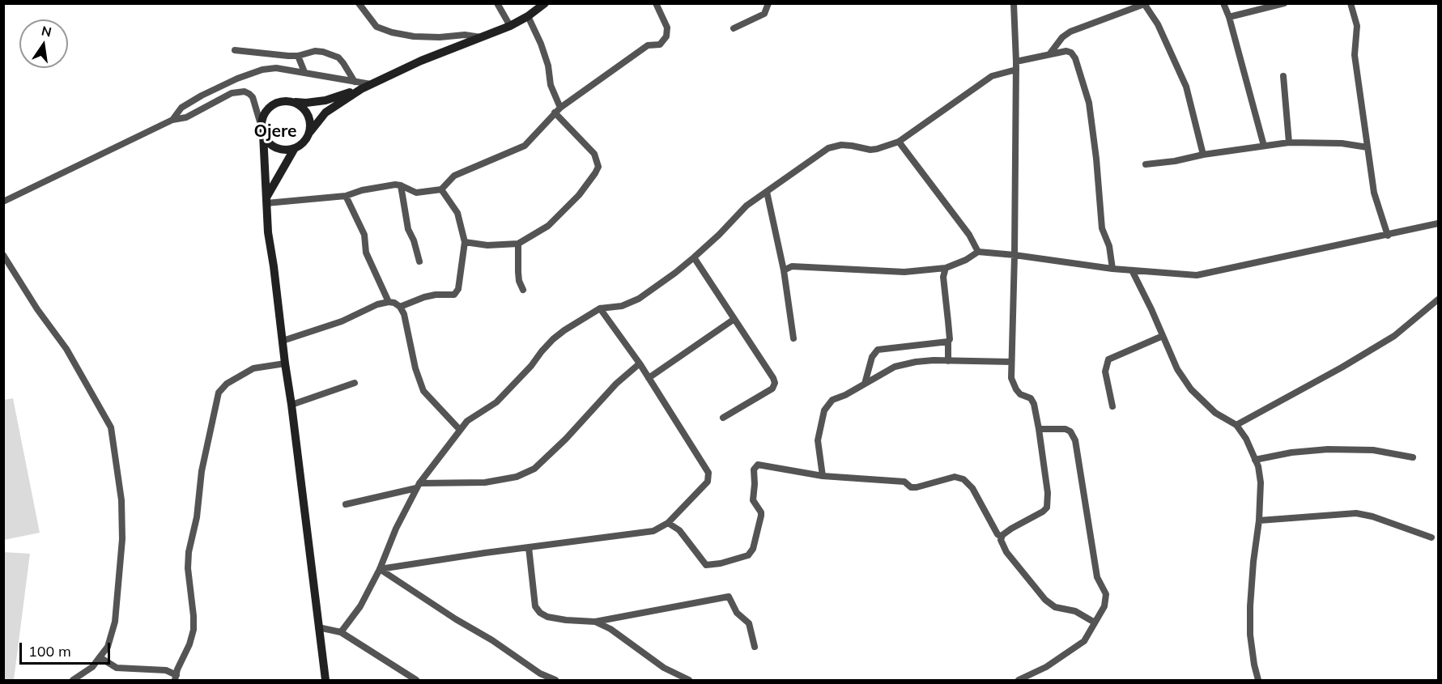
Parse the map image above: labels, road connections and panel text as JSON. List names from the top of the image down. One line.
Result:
{"districts":["Ojere"],"scale_bar":"100 m","north":"top"}
